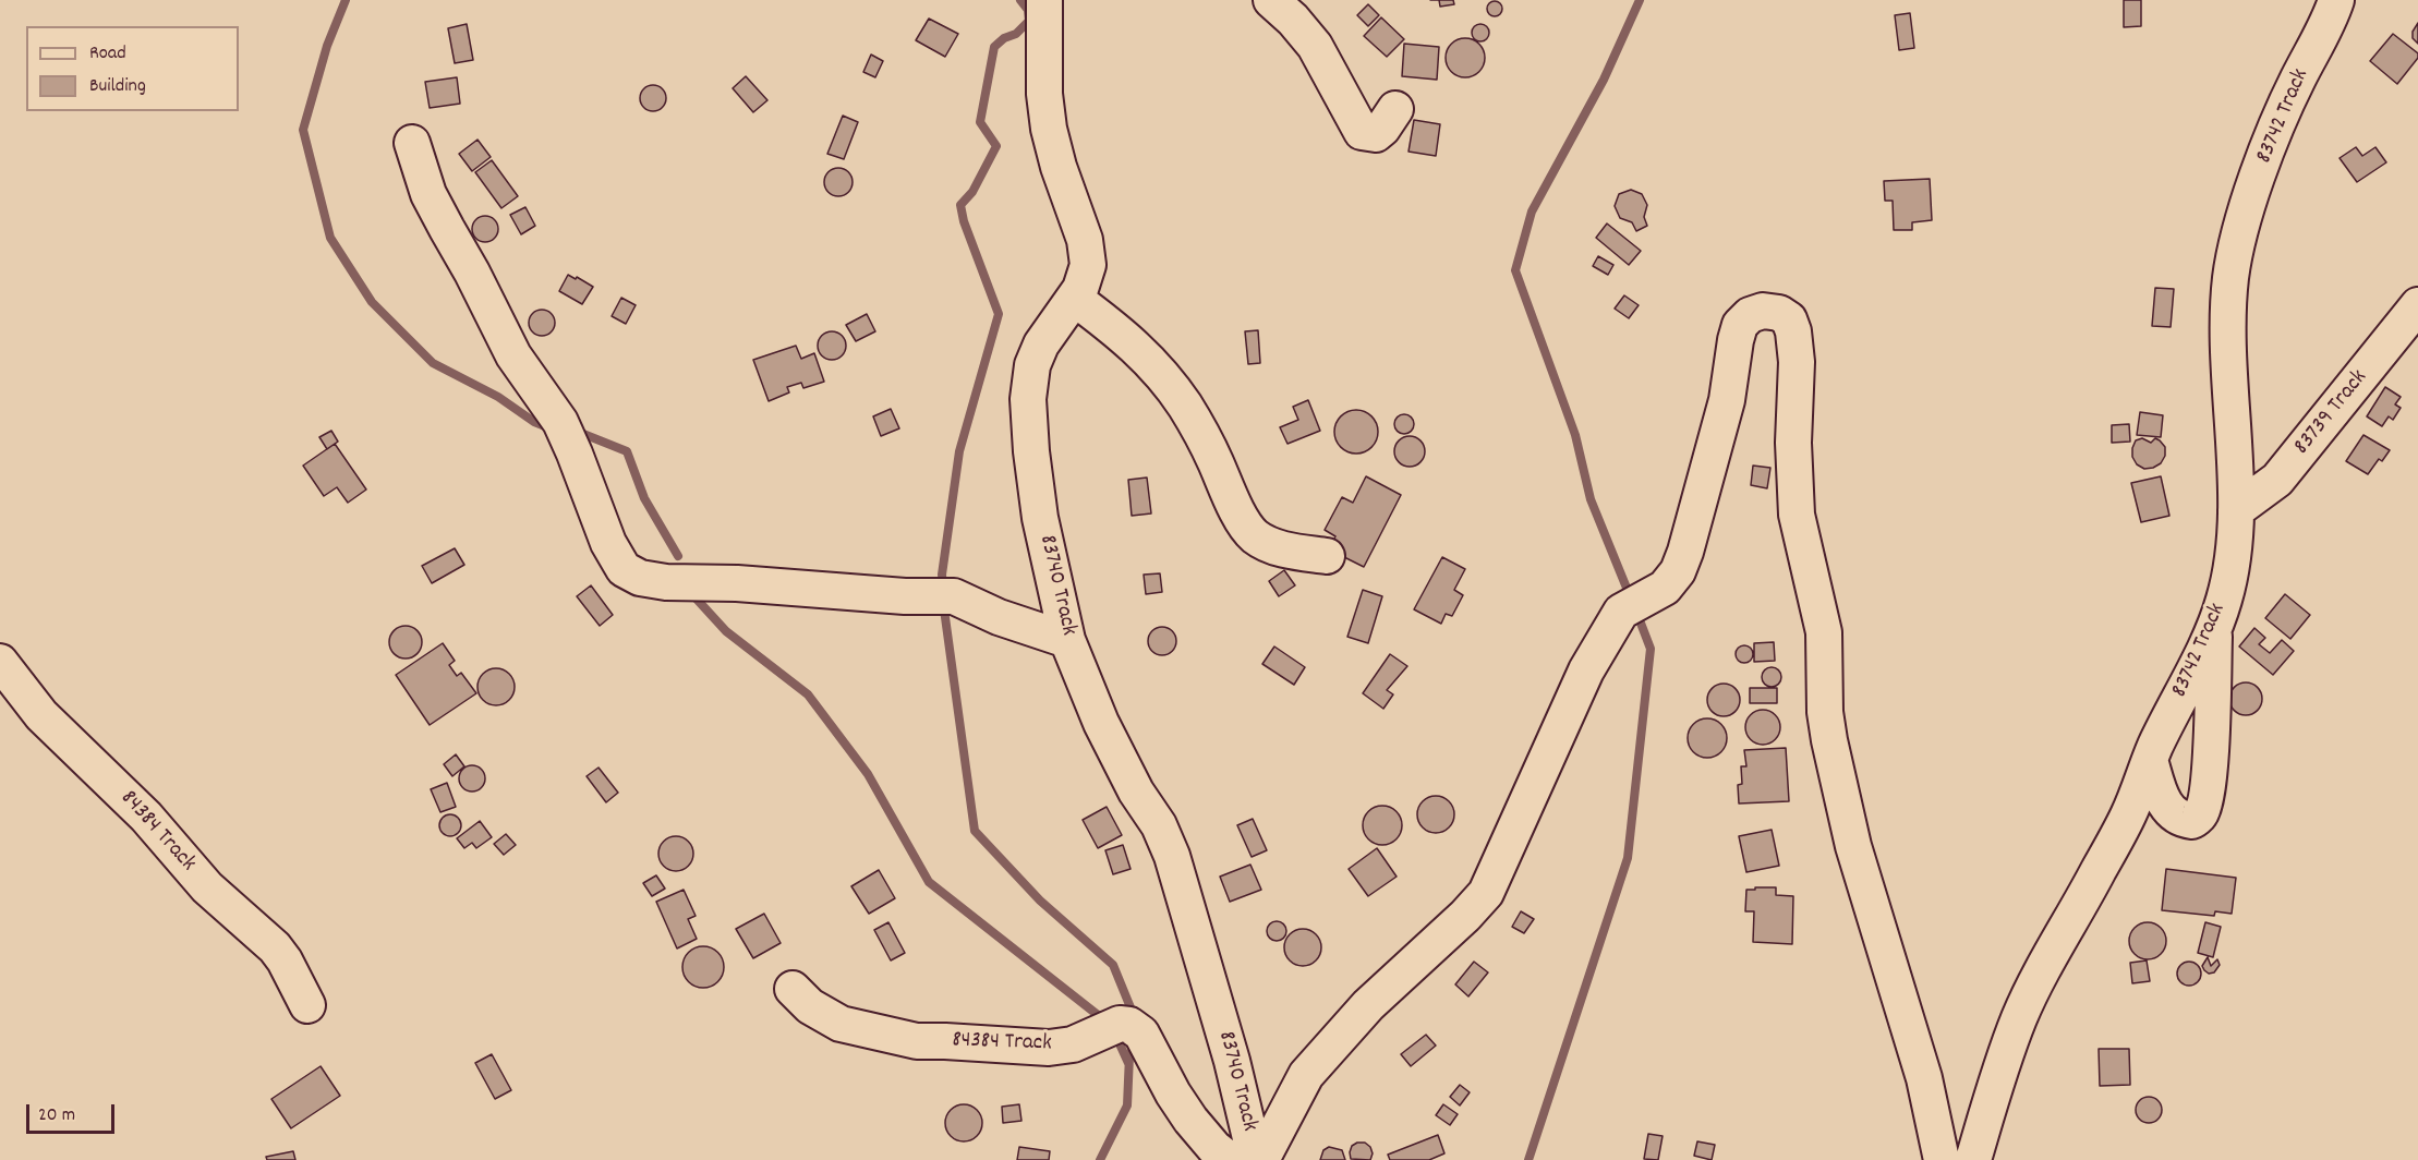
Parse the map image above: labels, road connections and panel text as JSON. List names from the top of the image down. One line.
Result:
{"streets":{"street":["83742 Track","83739 Track","83740 Track","84384 Track"]},"crossings":[["83742 Track","83739 Track"]],"legend":["Road","Building"],"scale_bar":"20 m"}
